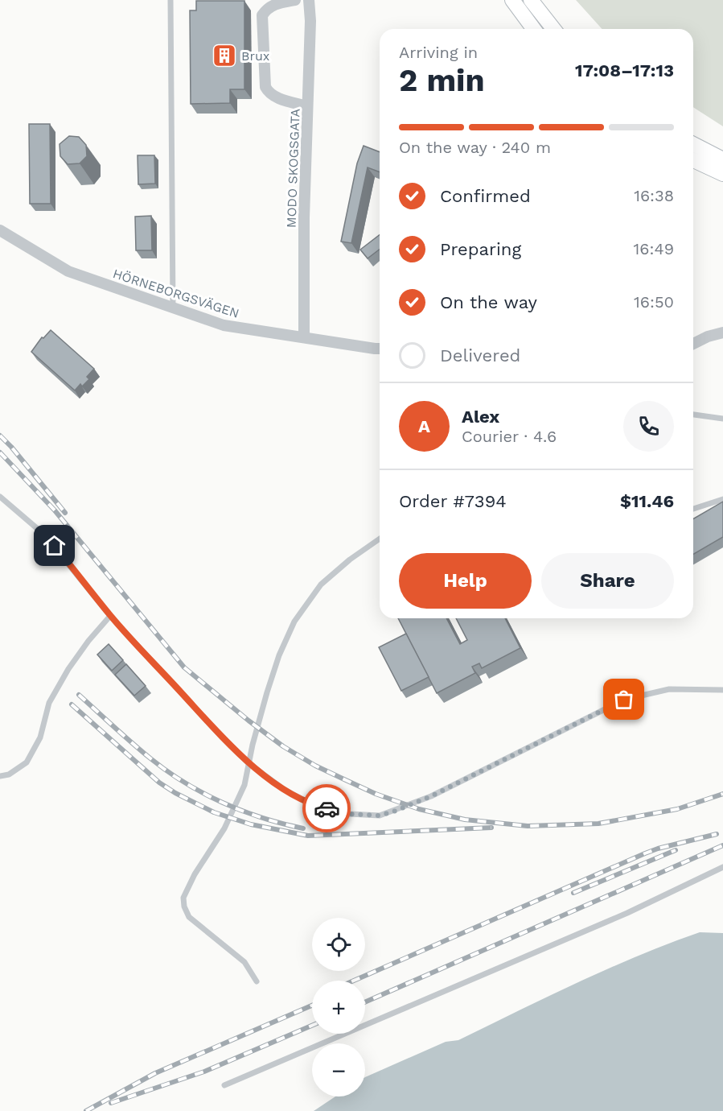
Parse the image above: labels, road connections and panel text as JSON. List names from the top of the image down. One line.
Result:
{"streets":{"street":["MODO SKOGSGATA","HÖRNEBORGSVÄGEN"]},"crossings":[["MODO SKOGSGATA","HÖRNEBORGSVÄGEN"]],"places":{"building":["Brux"]},"page":{"heading":["2 min","Arriving in","17:08–17:13"],"panel":["Alex","Courier · 4.6","Order #7394","$11.46"],"bar":"On the way · 240 m","list":[["Confirmed","16:38"],["Preparing","16:49"],["On the way","16:50"],"Delivered"],"round":"A","buttons":["Help","Share"],"map_buttons":["+","−"]}}
